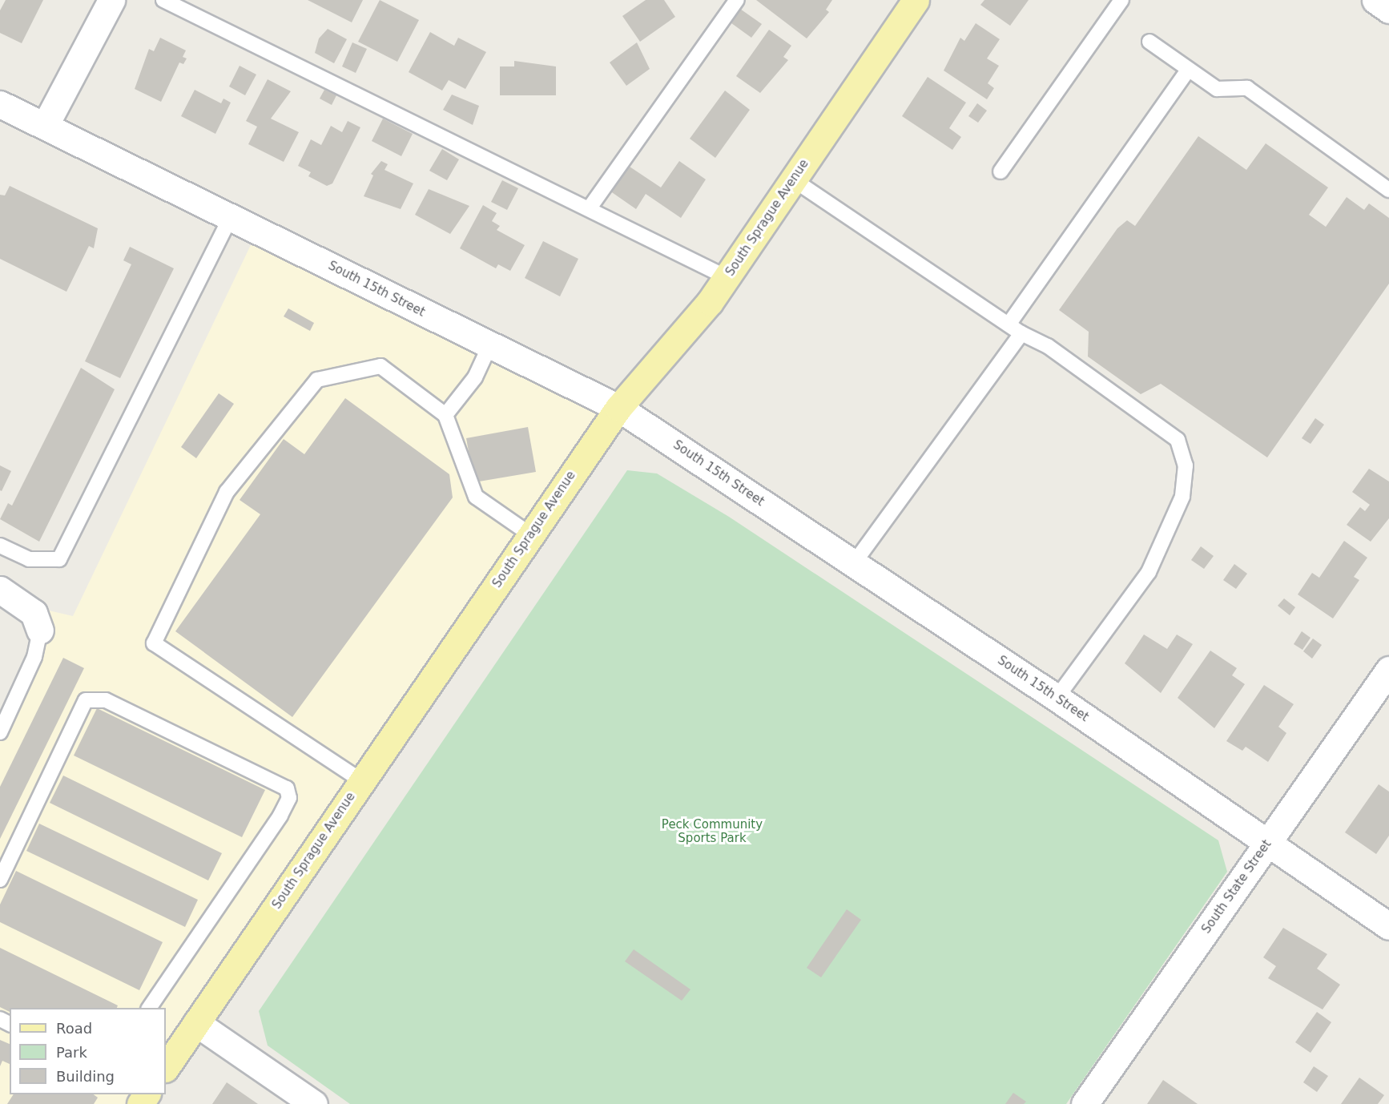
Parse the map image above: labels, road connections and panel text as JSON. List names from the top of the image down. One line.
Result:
{"streets":{"main road":["South Sprague Avenue"],"street":["South 15th Street","South State Street"]},"crossings":[["South Sprague Avenue","South 15th Street"],["South 15th Street","South State Street"]],"parks":["Peck Community Sports Park"],"legend":["Road","Park","Building"]}
